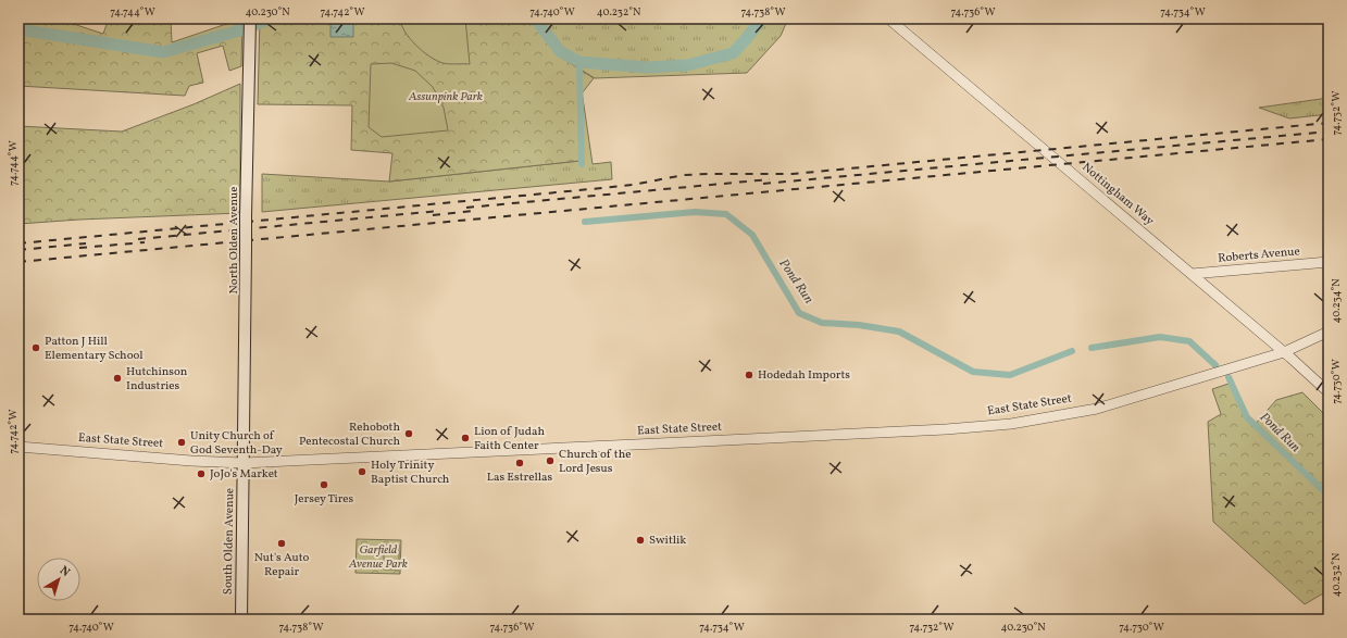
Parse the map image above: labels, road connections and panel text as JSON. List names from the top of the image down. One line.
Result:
{"streets":{"main road":["North Olden Avenue","South Olden Avenue"],"street":["Nottingham Way","Roberts Avenue","East State Street"]},"crossings":[["Nottingham Way","Roberts Avenue"],["Nottingham Way","East State Street"],["North Olden Avenue","East State Street"],["North Olden Avenue","South Olden Avenue"],["East State Street","South Olden Avenue"]],"water":["Pond Run"],"parks":["Assunpink Park","Garfield Avenue Park"],"places":["Patton J Hill Elementary School","Hodedah Imports","Hutchinson Industries","Rehoboth Pentecostal Church","Lion of Judah Faith Center","Unity Church of God Seventh-Day","Church of the Lord Jesus","Las Estrellas","Holy Trinity Baptist Church","JoJo's Market","Jersey Tires","Switlik","Nut's Auto Repair"],"north":"top right","coordinates":["74.744°W","40.230°N","74.742°W","74.740°W","40.232°N","74.738°W","74.736°W","74.734°W","74.732°W","40.234°N","74.730°W"]}
